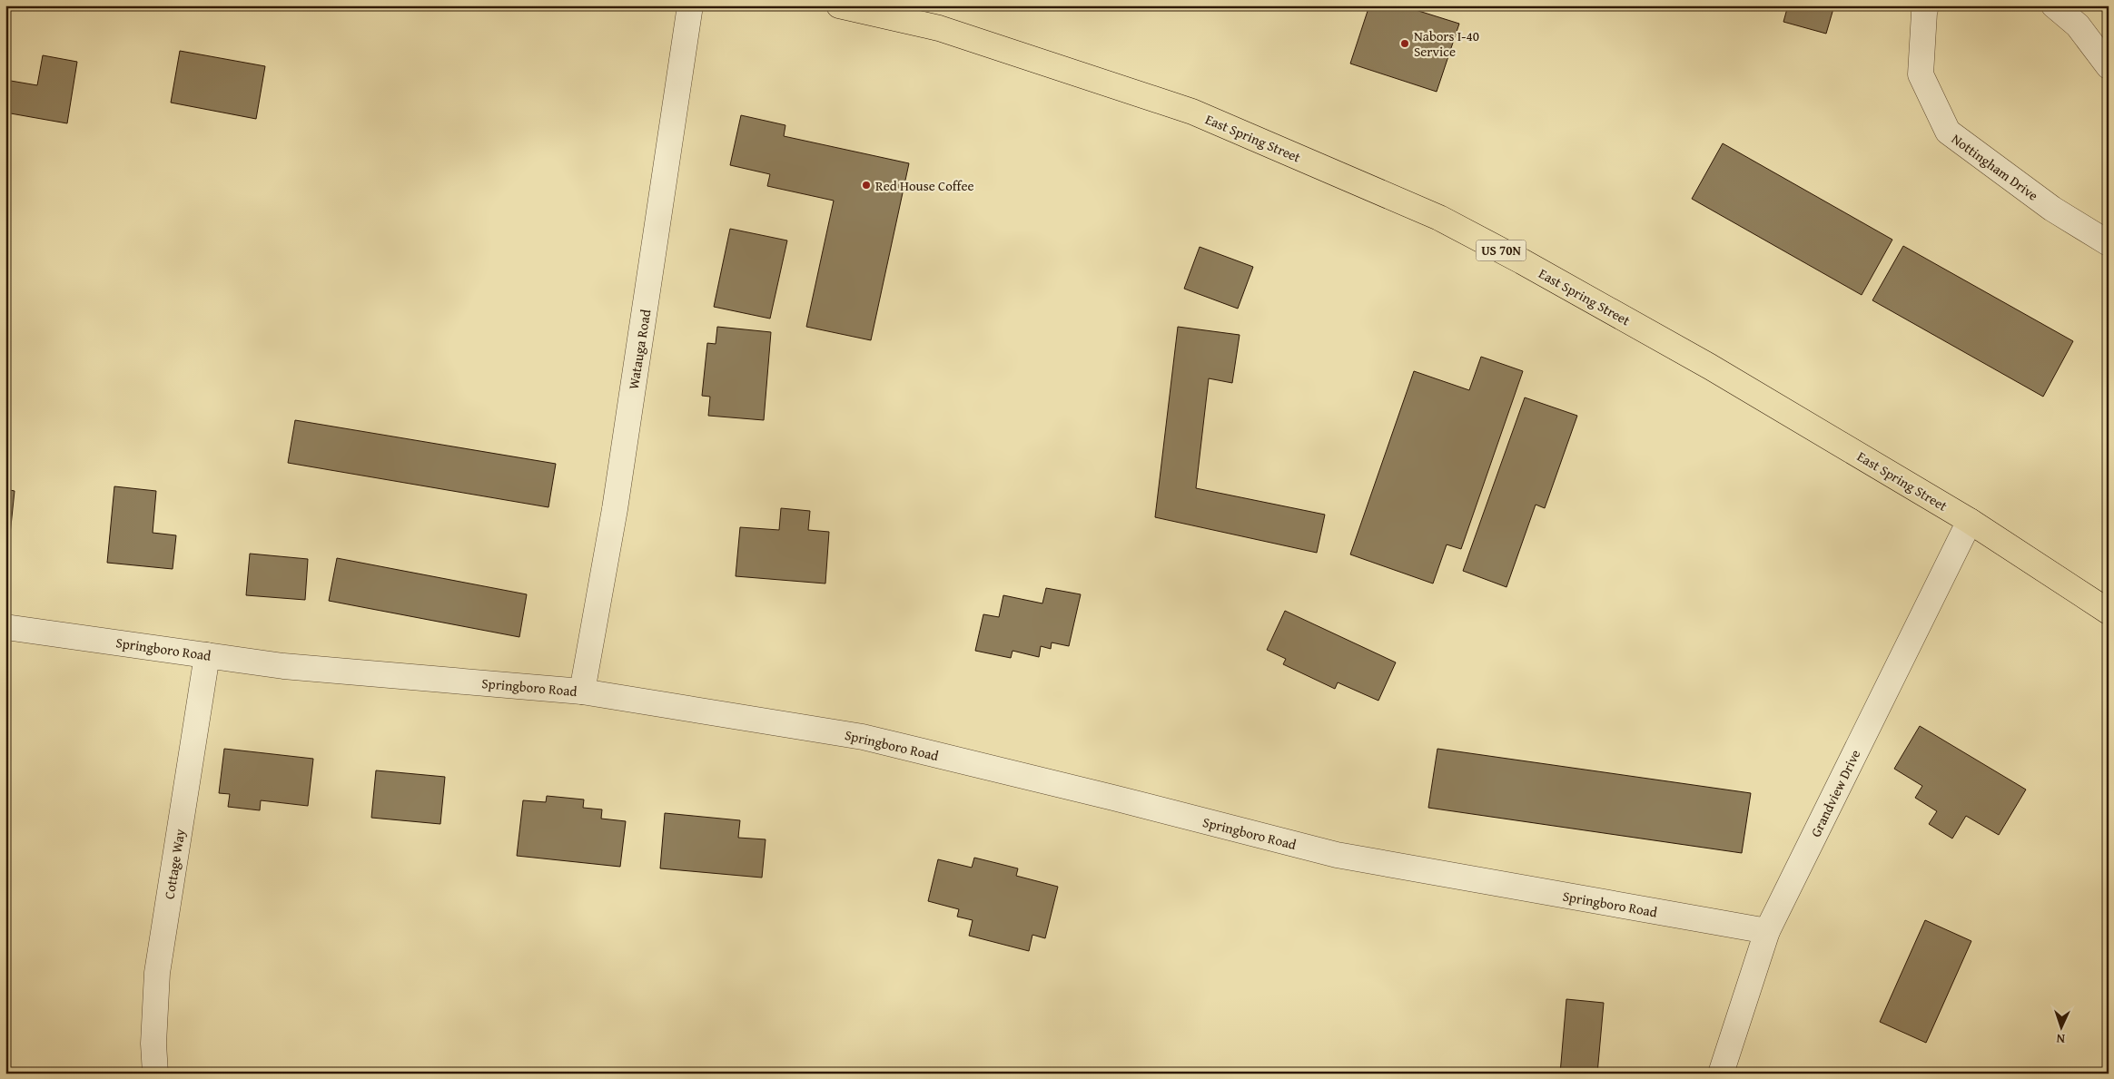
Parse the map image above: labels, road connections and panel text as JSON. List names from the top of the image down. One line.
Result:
{"streets":{"main road":["East Spring Street","US 70N"],"street":["Nottingham Drive","Watauga Road","Springboro Road","Grandview Drive","Cottage Way"]},"crossings":[["East Spring Street","Grandview Drive"],["Watauga Road","Springboro Road"],["Springboro Road","Grandview Drive"],["Springboro Road","Cottage Way"]],"places":["Nabors I-40 Service","Red House Coffee"],"north":"bottom"}
